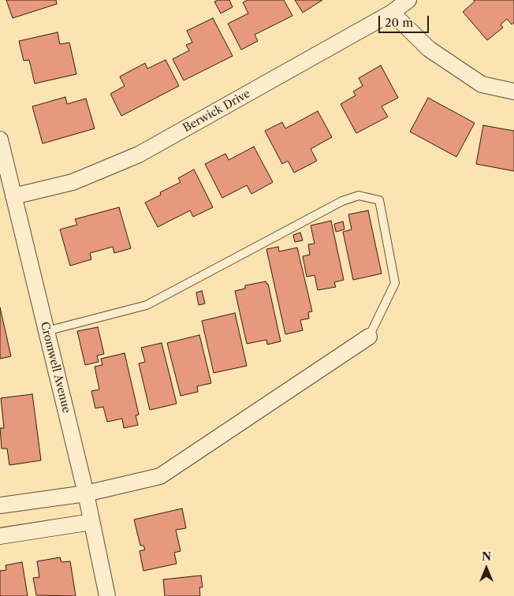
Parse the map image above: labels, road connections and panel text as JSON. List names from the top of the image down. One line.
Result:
{"streets":{"street":["Berwick Drive","Cromwell Avenue"]},"crossings":[["Berwick Drive","Cromwell Avenue"]],"scale_bar":"20 m","north":"top"}
